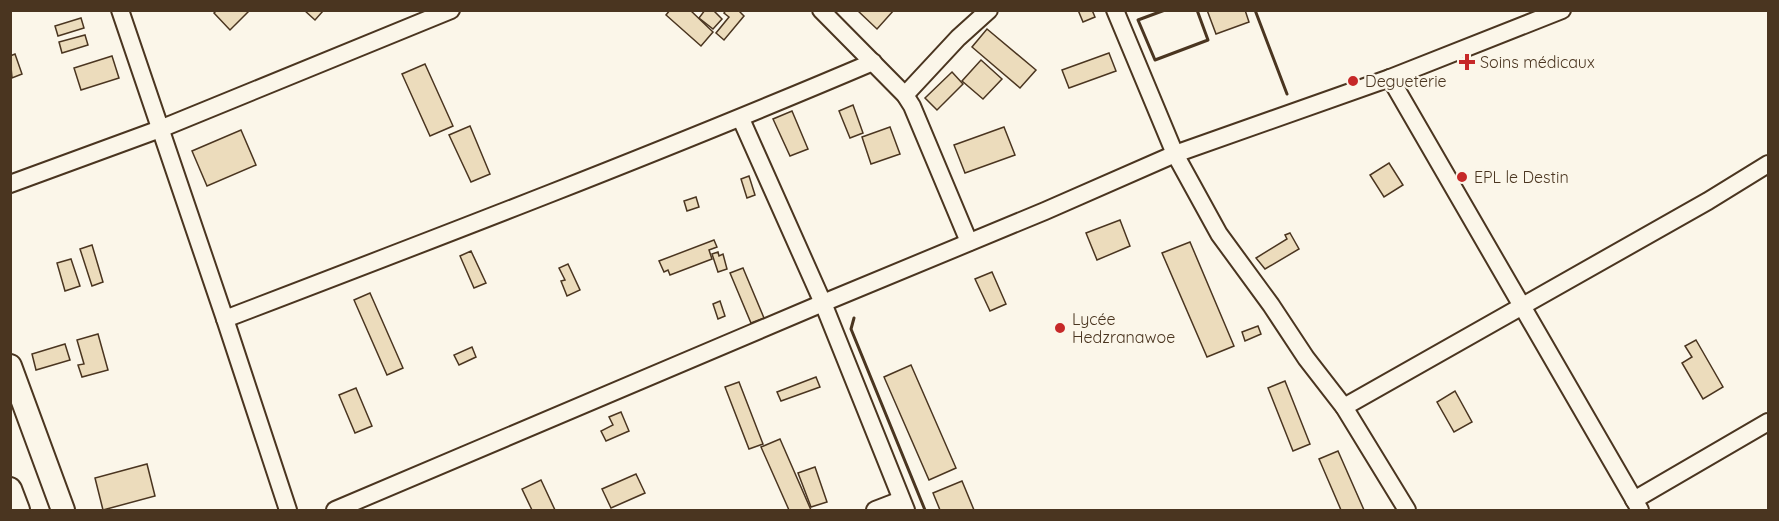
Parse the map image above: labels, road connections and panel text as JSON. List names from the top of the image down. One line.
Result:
{"places":{"health":["Soins médicaux"],"other":["Degueterie","EPL le Destin","Lycée Hedzranawoe"]}}
